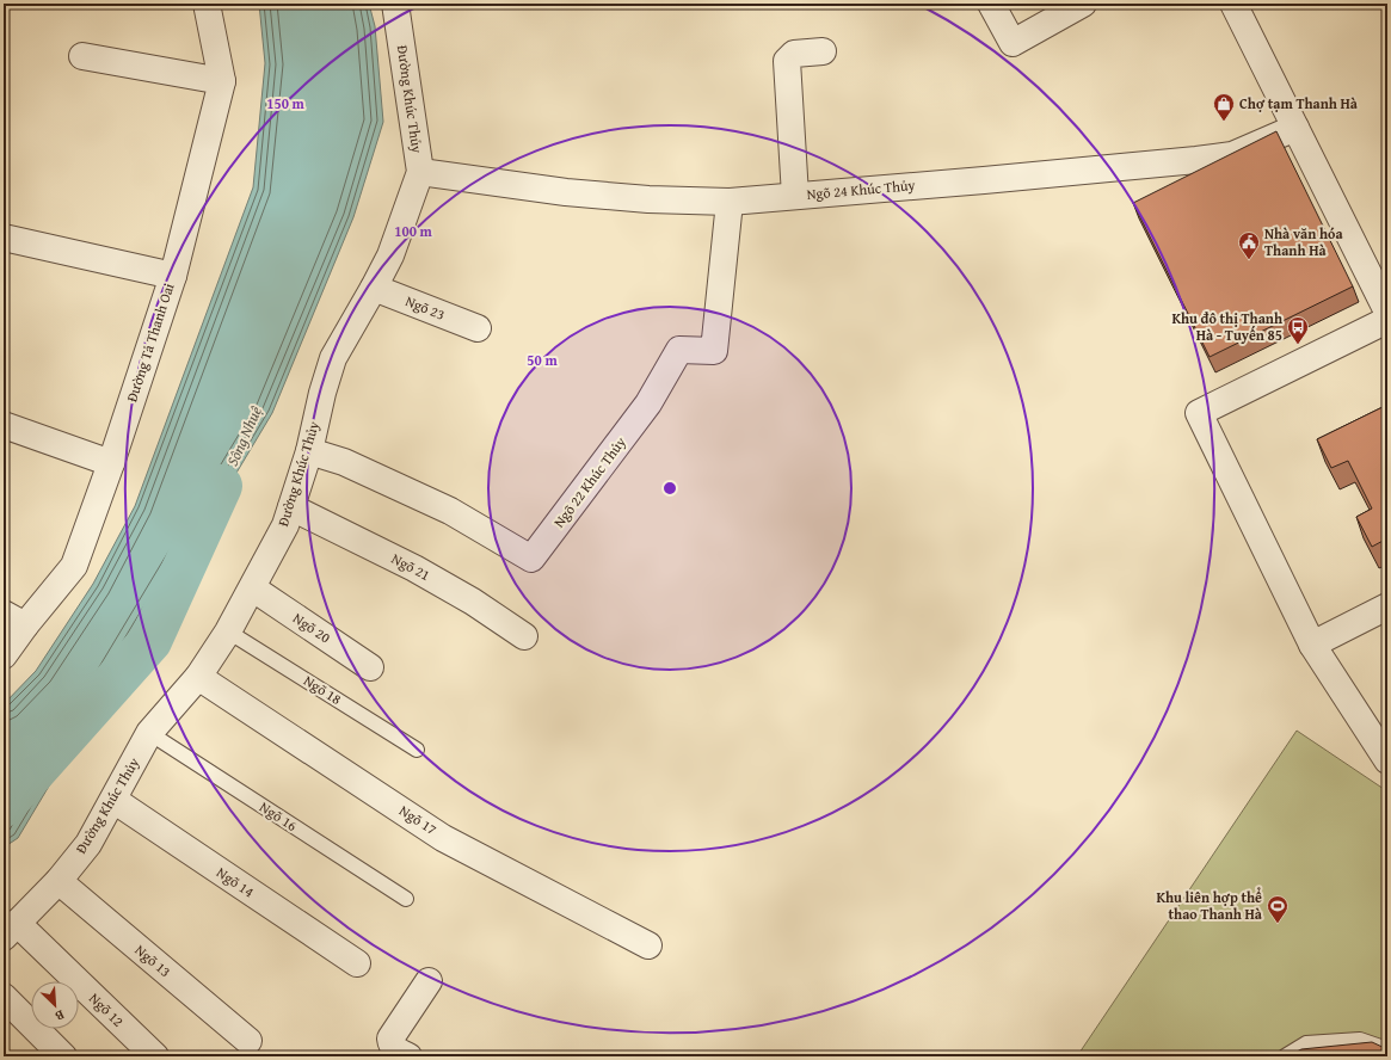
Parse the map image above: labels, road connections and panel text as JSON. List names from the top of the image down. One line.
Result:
{"streets":{"street":["Đường Khúc Thủy","Ngõ 24 Khúc Thủy","Ngõ 23","Đường Tả Thanh Oai","Ngõ 22 Khúc Thủy","Ngõ 21","Ngõ 20","Ngõ 17","Ngõ 14","Ngõ 13","Ngõ 12"],"lane":["Ngõ 18","Ngõ 16"]},"crossings":[["Đường Khúc Thủy","Ngõ 24 Khúc Thủy"],["Đường Khúc Thủy","Ngõ 23"],["Đường Khúc Thủy","Ngõ 22 Khúc Thủy"],["Đường Khúc Thủy","Ngõ 21"],["Đường Khúc Thủy","Ngõ 20"],["Đường Khúc Thủy","Ngõ 18"],["Đường Khúc Thủy","Ngõ 16"],["Đường Khúc Thủy","Ngõ 17"],["Đường Khúc Thủy","Ngõ 14"],["Đường Khúc Thủy","Ngõ 13"],["Đường Khúc Thủy","Ngõ 12"],["Ngõ 24 Khúc Thủy","Ngõ 22 Khúc Thủy"]],"water":["Sông Nhuệ"],"places":{"shop":["Chợ tạm Thanh Hà"],"public building":["Nhà văn hóa Thanh Hà"],"bus stop":["Khu đô thị Thanh Hà - Tuyến 85"],"sports":["Khu liên hợp thể thao Thanh Hà"]},"north":"bottom right","rings":["150 m","100 m","50 m"]}
